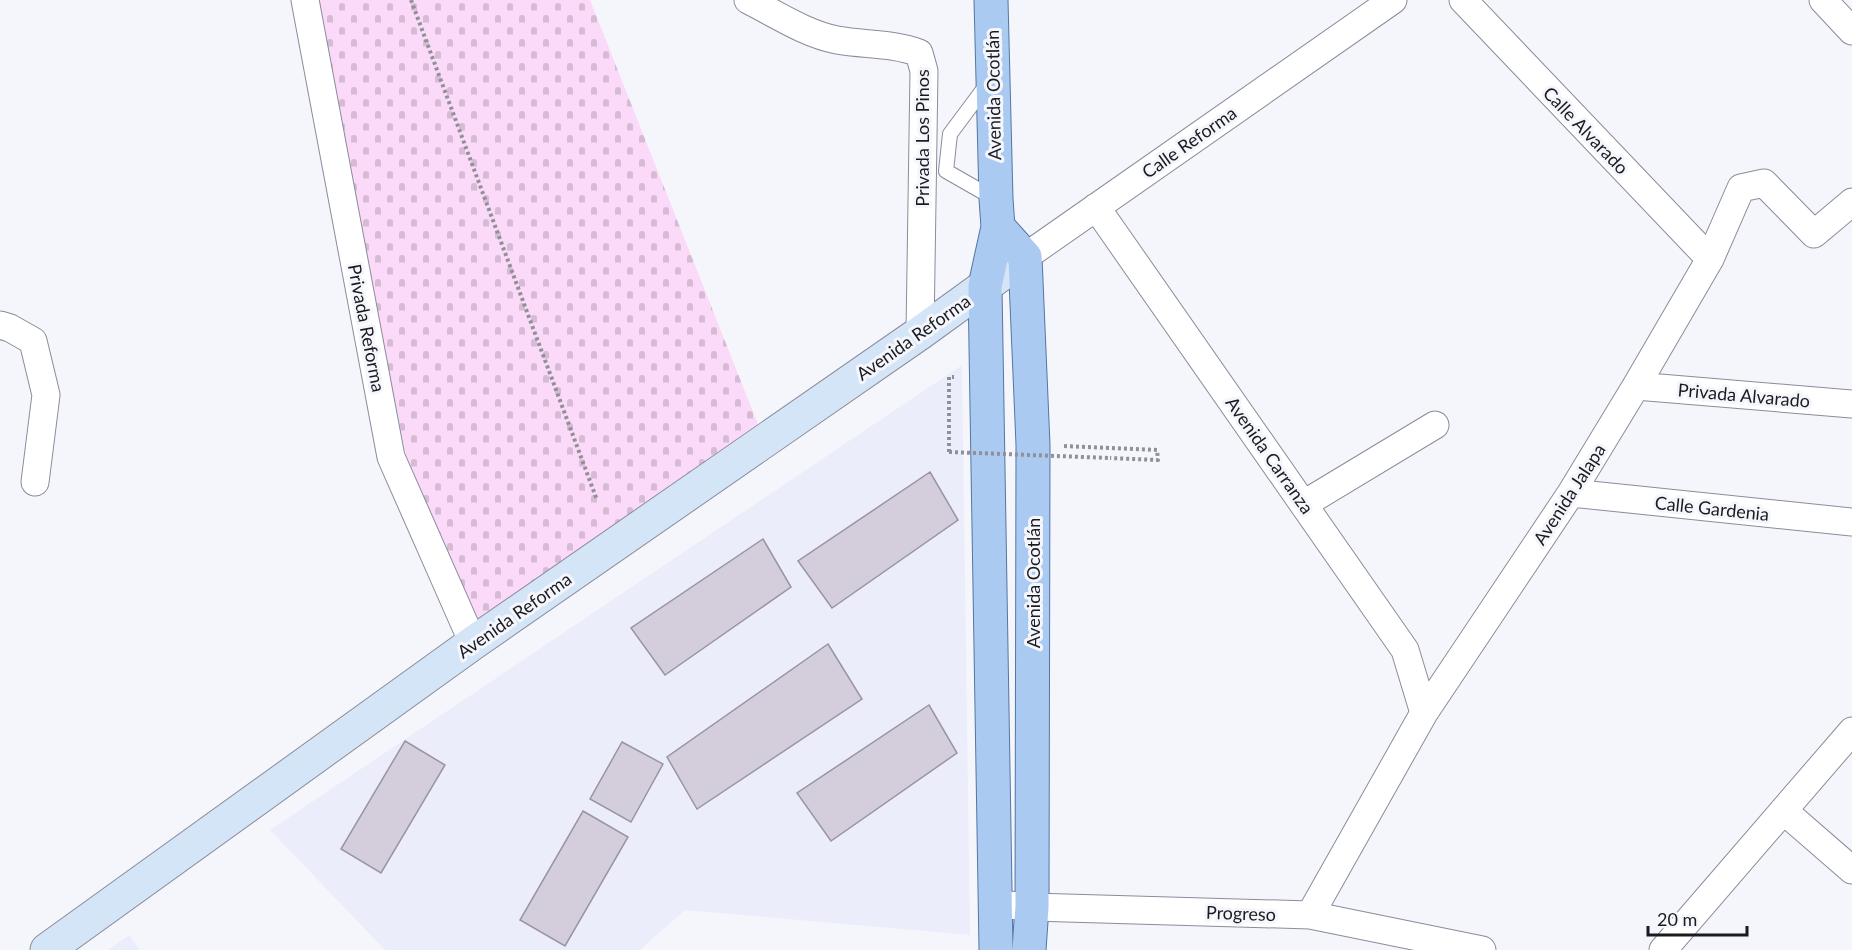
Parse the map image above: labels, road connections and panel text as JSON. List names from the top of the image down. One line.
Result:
{"streets":{"main road":["Avenida Ocotlán"],"street":["Calle Alvarado","Privada Los Pinos","Calle Reforma","Privada Reforma","Avenida Reforma","Privada Alvarado","Avenida Carranza","Avenida Jalapa","Calle Gardenia","Progreso"]},"crossings":[["Avenida Ocotlán","Calle Reforma"],["Avenida Ocotlán","Avenida Reforma"],["Avenida Ocotlán","Progreso"],["Calle Alvarado","Avenida Jalapa"],["Privada Los Pinos","Avenida Reforma"],["Calle Reforma","Avenida Reforma"],["Calle Reforma","Avenida Carranza"],["Privada Reforma","Avenida Reforma"],["Privada Alvarado","Avenida Jalapa"],["Avenida Carranza","Avenida Jalapa"],["Avenida Jalapa","Calle Gardenia"],["Avenida Jalapa","Progreso"]],"scale_bar":"20 m"}
